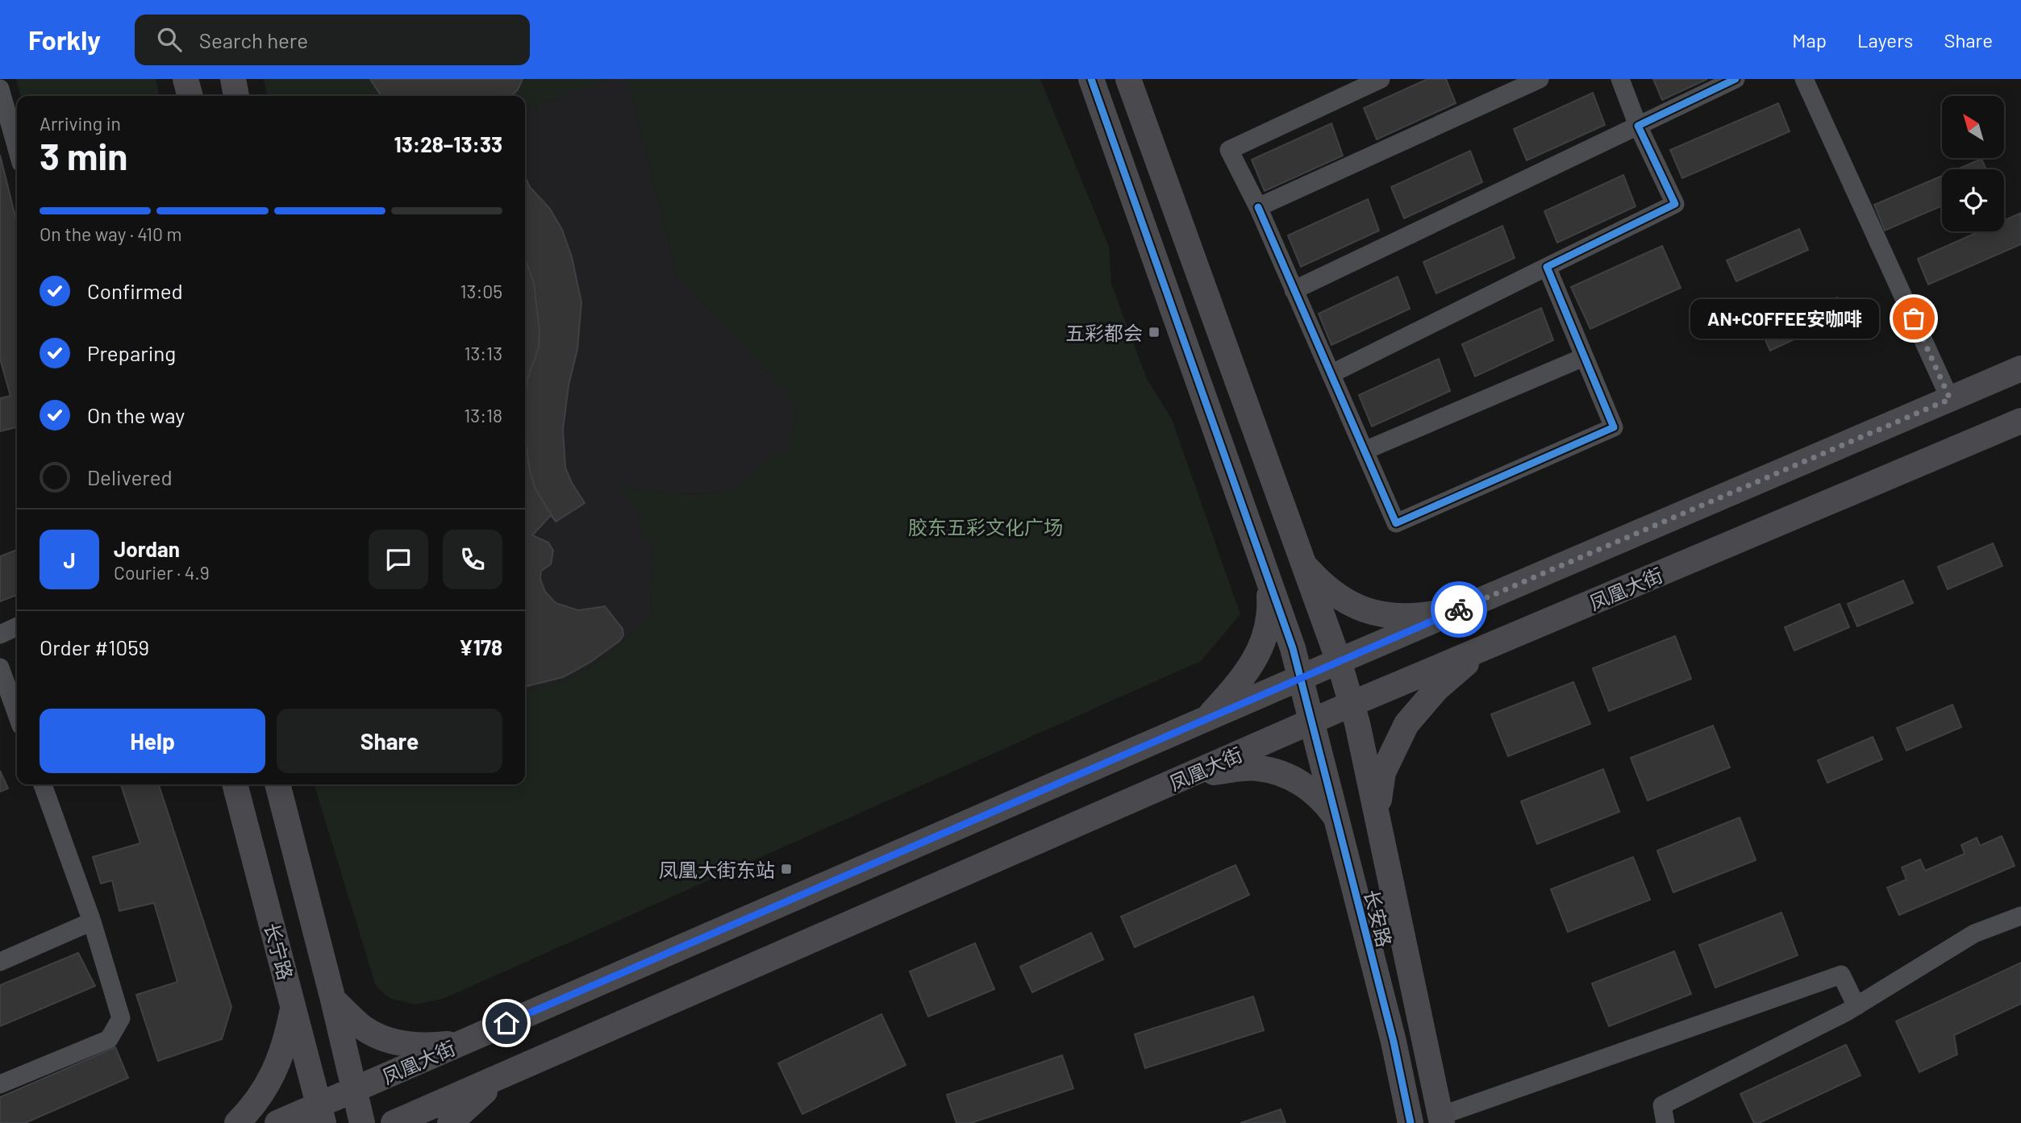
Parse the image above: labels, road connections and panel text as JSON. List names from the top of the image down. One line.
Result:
{"streets":{"main road":["凤凰大街","长安路","长宁路"]},"crossings":[["凤凰大街","长安路"],["凤凰大街","长宁路"]],"parks":["胶东五彩文化广场"],"places":{"other":["AN+COFFEE安咖啡"],"transit":["五彩都会","凤凰大街东站"]},"north":"top left","page":{"header":"Forkly","search":"Search here","nav":["Map","Layers","Share"],"heading":["3 min","Arriving in","13:28–13:33"],"panel":["Jordan","Courier · 4.9","Order #1059","¥178"],"bar":"On the way · 410 m","list":[["Confirmed","13:05"],["Preparing","13:13"],["On the way","13:18"],"Delivered"],"bubble":"AN+COFFEE安咖啡","round":"J","buttons":["Help","Share"]}}
